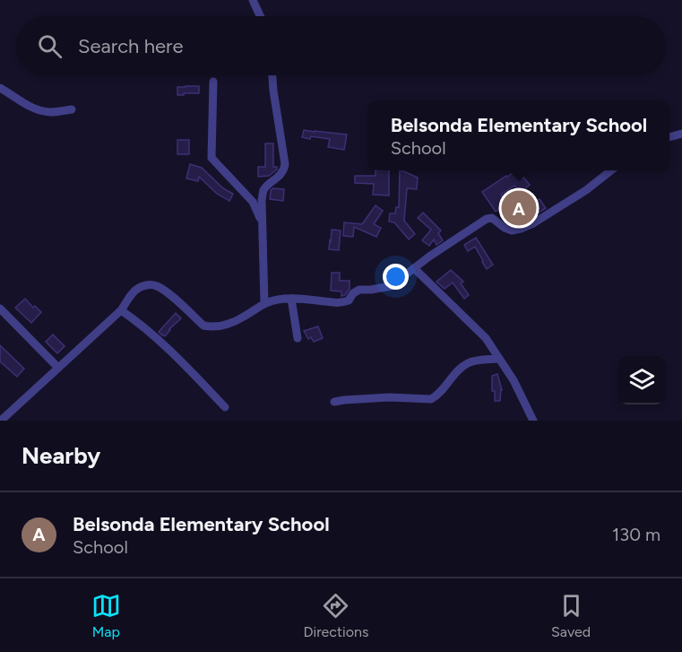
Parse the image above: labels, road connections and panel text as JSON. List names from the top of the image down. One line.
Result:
{"page":{"search":"Search here","popup":["Belsonda Elementary School","School"],"pins":"A","heading":"Nearby","list":[{"mark":"A","name":"Belsonda Elementary School","note":"School","value":"130 m"}],"nav":["Map","Directions","Saved"]}}
